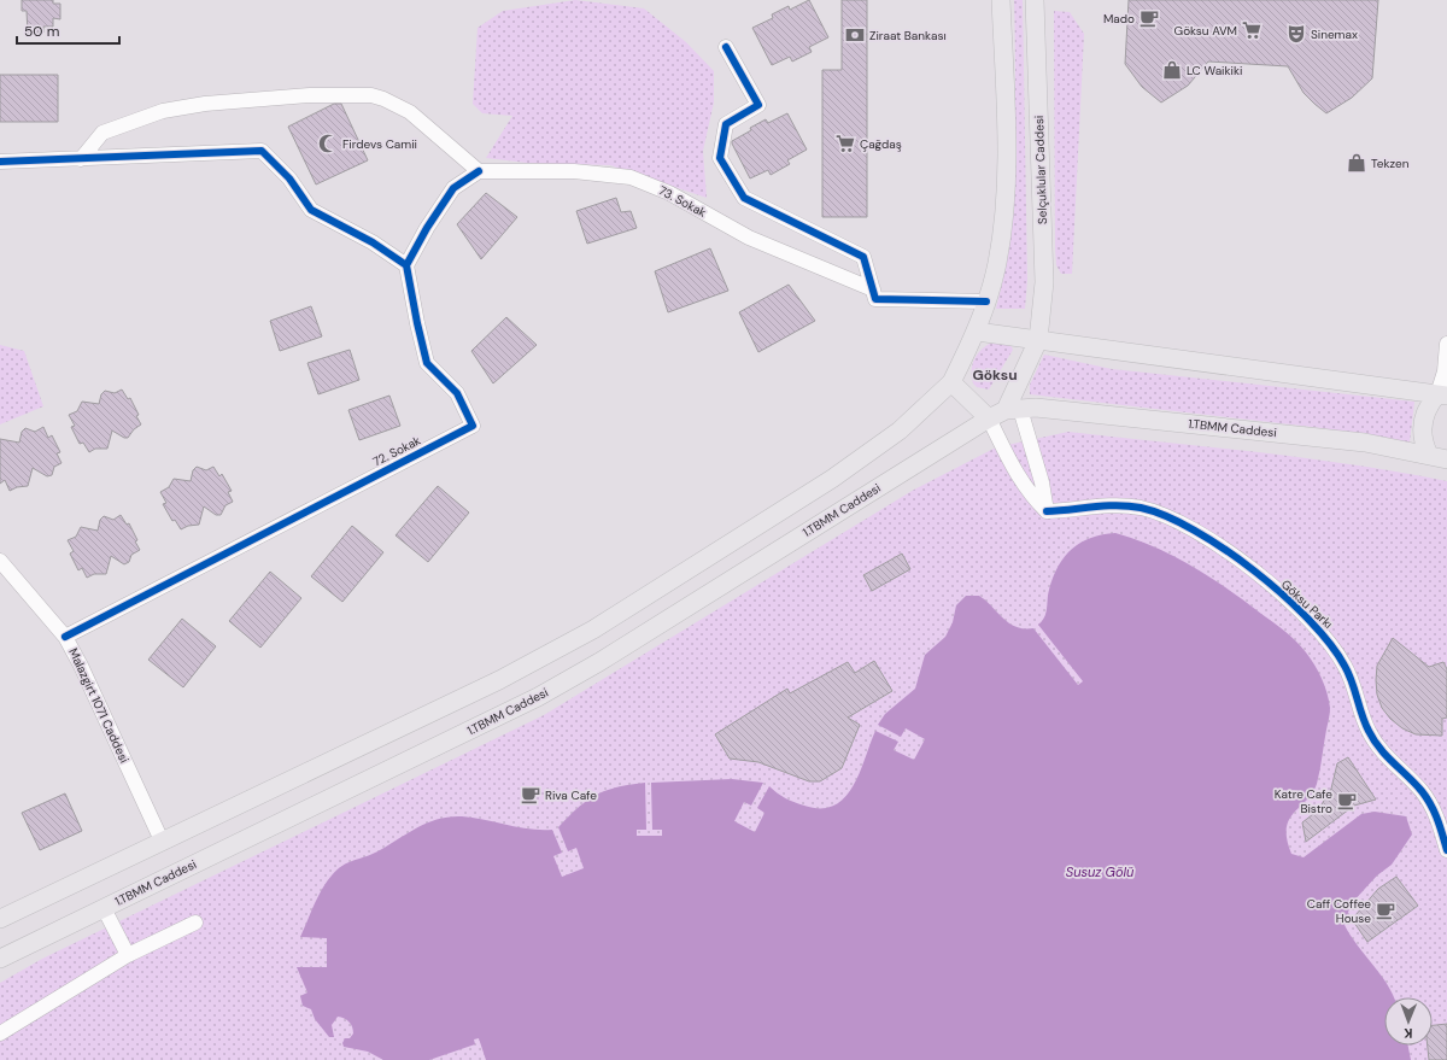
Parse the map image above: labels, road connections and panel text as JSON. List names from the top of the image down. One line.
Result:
{"streets":{"main road":["Selçuklular Caddesi","1.TBMM Caddesi"],"street":["73. Sokak","72. Sokak","Göksu Parkı","Malazgirt 1071 Caddesi"]},"crossings":[["72. Sokak","Malazgirt 1071 Caddesi"]],"districts":["Göksu"],"water":["Susuz Gölü"],"places":{"cafe":["Mado","Riva Cafe","Katre Cafe Bistro","Caff Coffee House"],"supermarket":["Göksu AVM","Çağdaş"],"theatre":["Sinemax"],"bank":["Ziraat Bankası"],"shop":["LC Waikiki","Tekzen"],"mosque":["Firdevs Camii"]},"scale_bar":"50 m","north":"bottom"}
